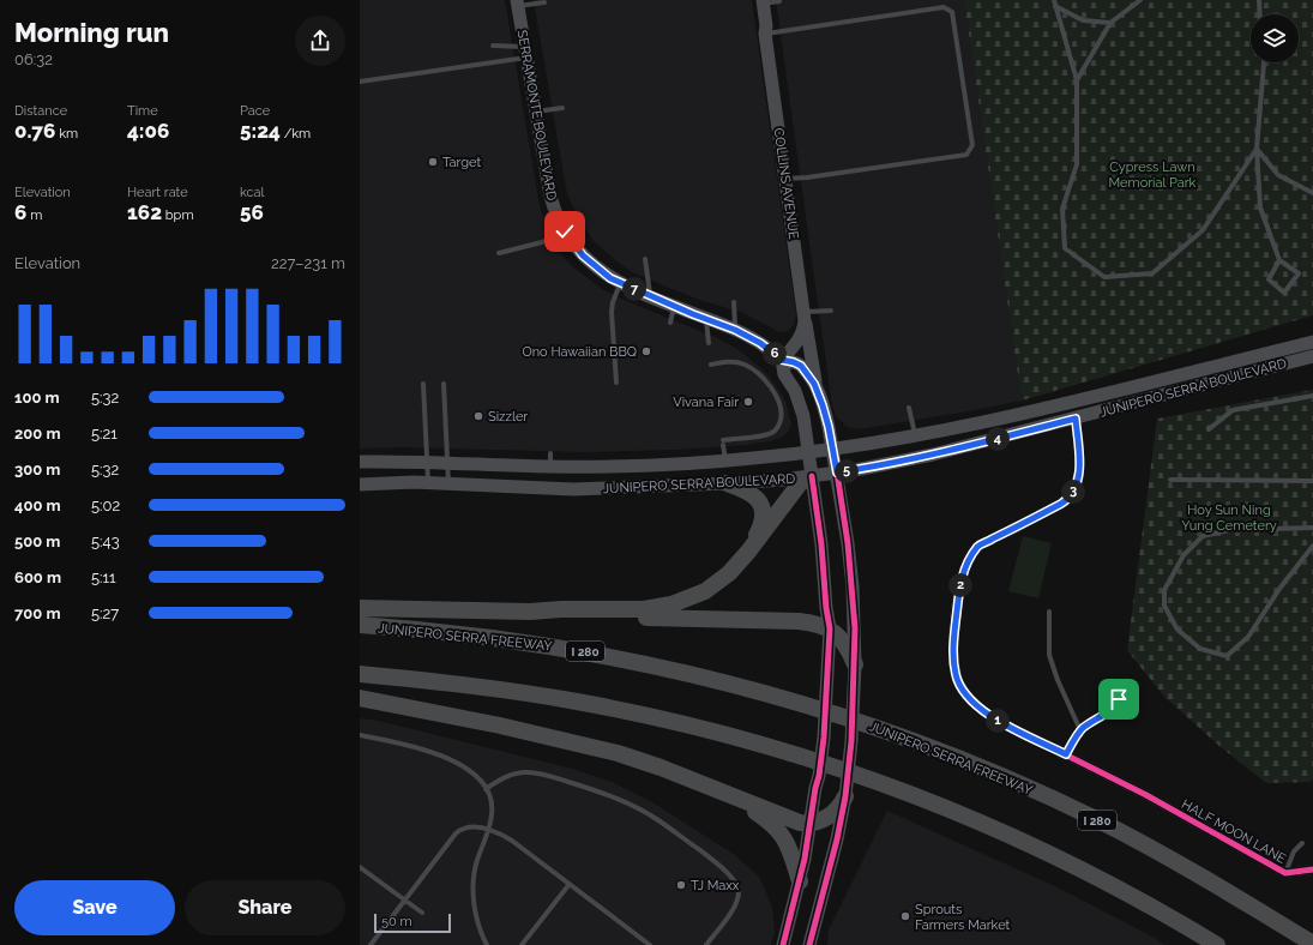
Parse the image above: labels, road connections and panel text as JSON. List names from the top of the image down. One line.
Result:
{"streets":{"highway":["JUNIPERO SERRA FREEWAY","I 280"],"main road":["SERRAMONTE BOULEVARD","COLLINS AVENUE","JUNIPERO SERRA BOULEVARD"],"street":["HALF MOON LANE"]},"crossings":[["SERRAMONTE BOULEVARD","COLLINS AVENUE"],["SERRAMONTE BOULEVARD","JUNIPERO SERRA BOULEVARD"],["JUNIPERO SERRA BOULEVARD","HALF MOON LANE"]],"parks":["Cypress Lawn Memorial Park","Hoy Sun Ning Yung Cemetery"],"places":["Target","Ono Hawaiian BBQ","Vivana Fair","Sizzler","TJ Maxx","Sprouts Farmers Market"],"scale_bar":"50 m","page":{"heading":["Morning run","06:32"],"stats":[["Distance","0.76 km"],["Time","4:06"],["Pace","5:24 /km"],["Elevation","6 m"],["Heart rate","162 bpm"],["kcal","56"]],"chart":["Elevation","227–231 m"],"pins":["7","6","4","5","3","2","1"],"list":[{"name":"100 m","note":"5:32"},{"name":"200 m","note":"5:21"},{"name":"300 m","note":"5:32"},{"name":"400 m","note":"5:02"},{"name":"500 m","note":"5:43"},{"name":"600 m","note":"5:11"},{"name":"700 m","note":"5:27"}],"buttons":["Save","Share"],"scale":"50 m"}}
